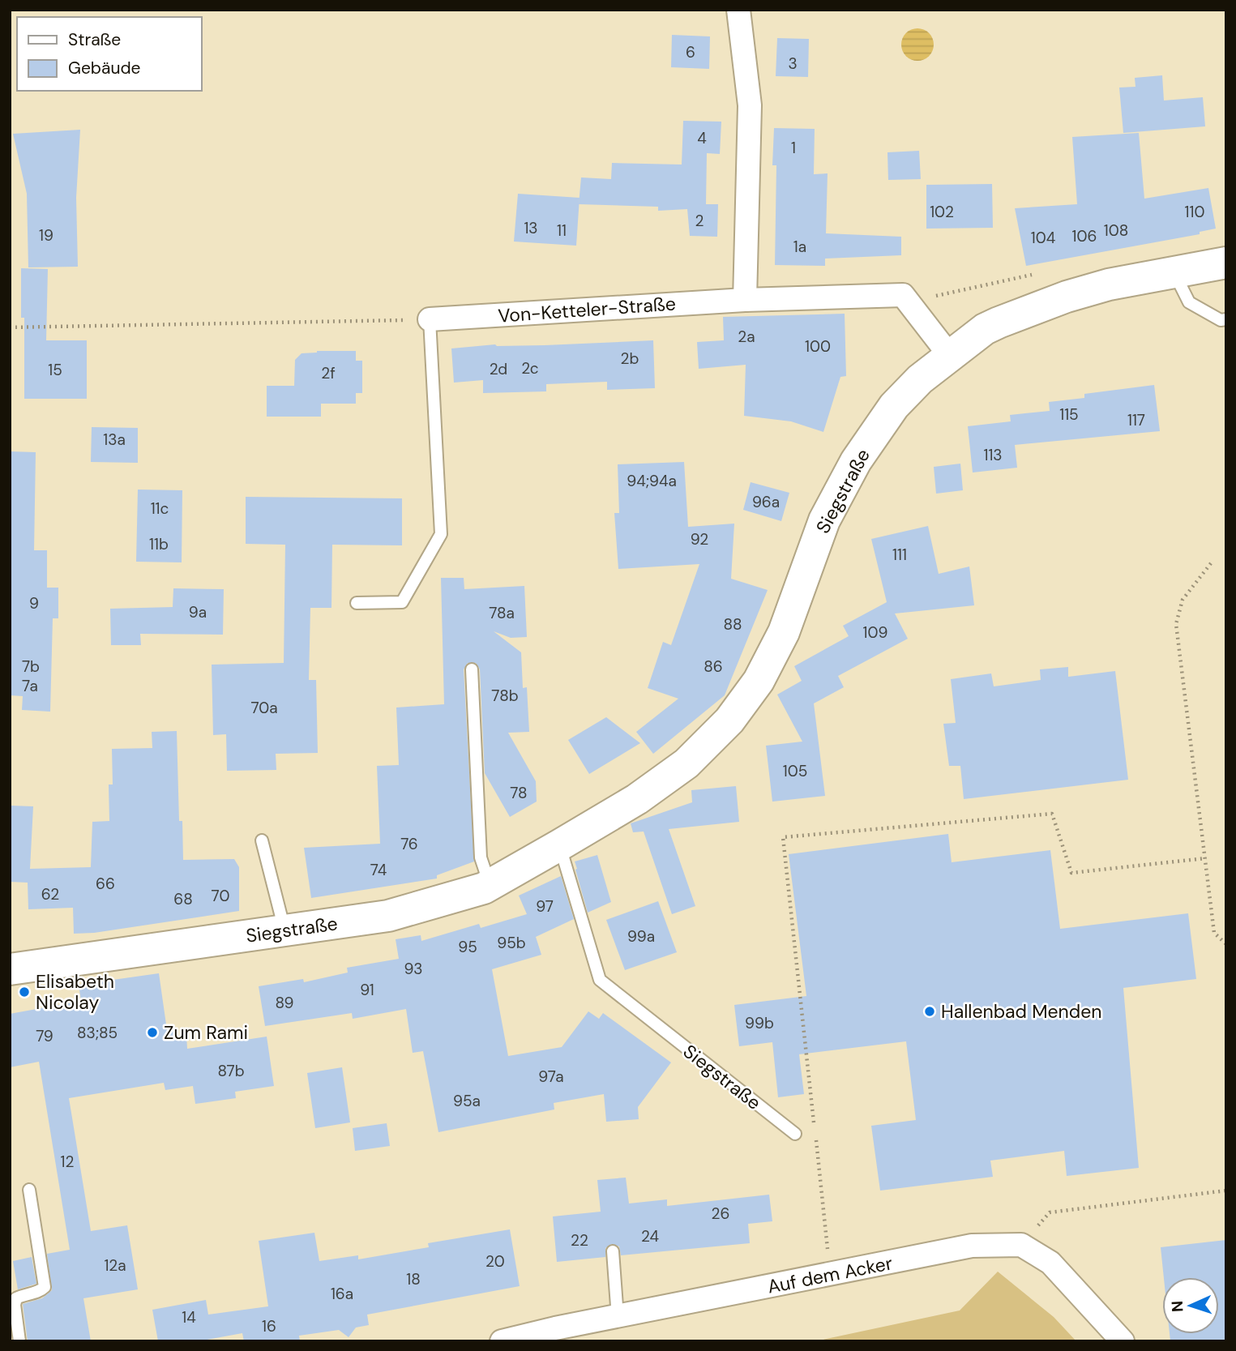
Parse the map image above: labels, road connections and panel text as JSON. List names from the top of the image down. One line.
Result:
{"streets":{"main road":["Siegstraße"],"street":["Von-Ketteler-Straße","Auf dem Acker"]},"crossings":[["Von-Ketteler-Straße","Siegstraße"]],"places":["Elisabeth Nicolay","Hallenbad Menden","Zum Rami"],"house_numbers":["6","3","4","1","102","110","2","13","11","108","19","106","104","1a","2a","100","2b","2c","2d","15","2f","115","117","13a","113","94;94a","96a","11c","92","11b","111","9","9a","78a","88","109","7b","86","7a","78b","70a","105","78","76","74","66","62","70","68","97","99a","95b","95","93","91","89","99b","83;85","79","87b","97a","95a","12","26","24","22","20","12a","18","16a","14","16"],"legend":["Straße","Gebäude"],"north":"left"}
